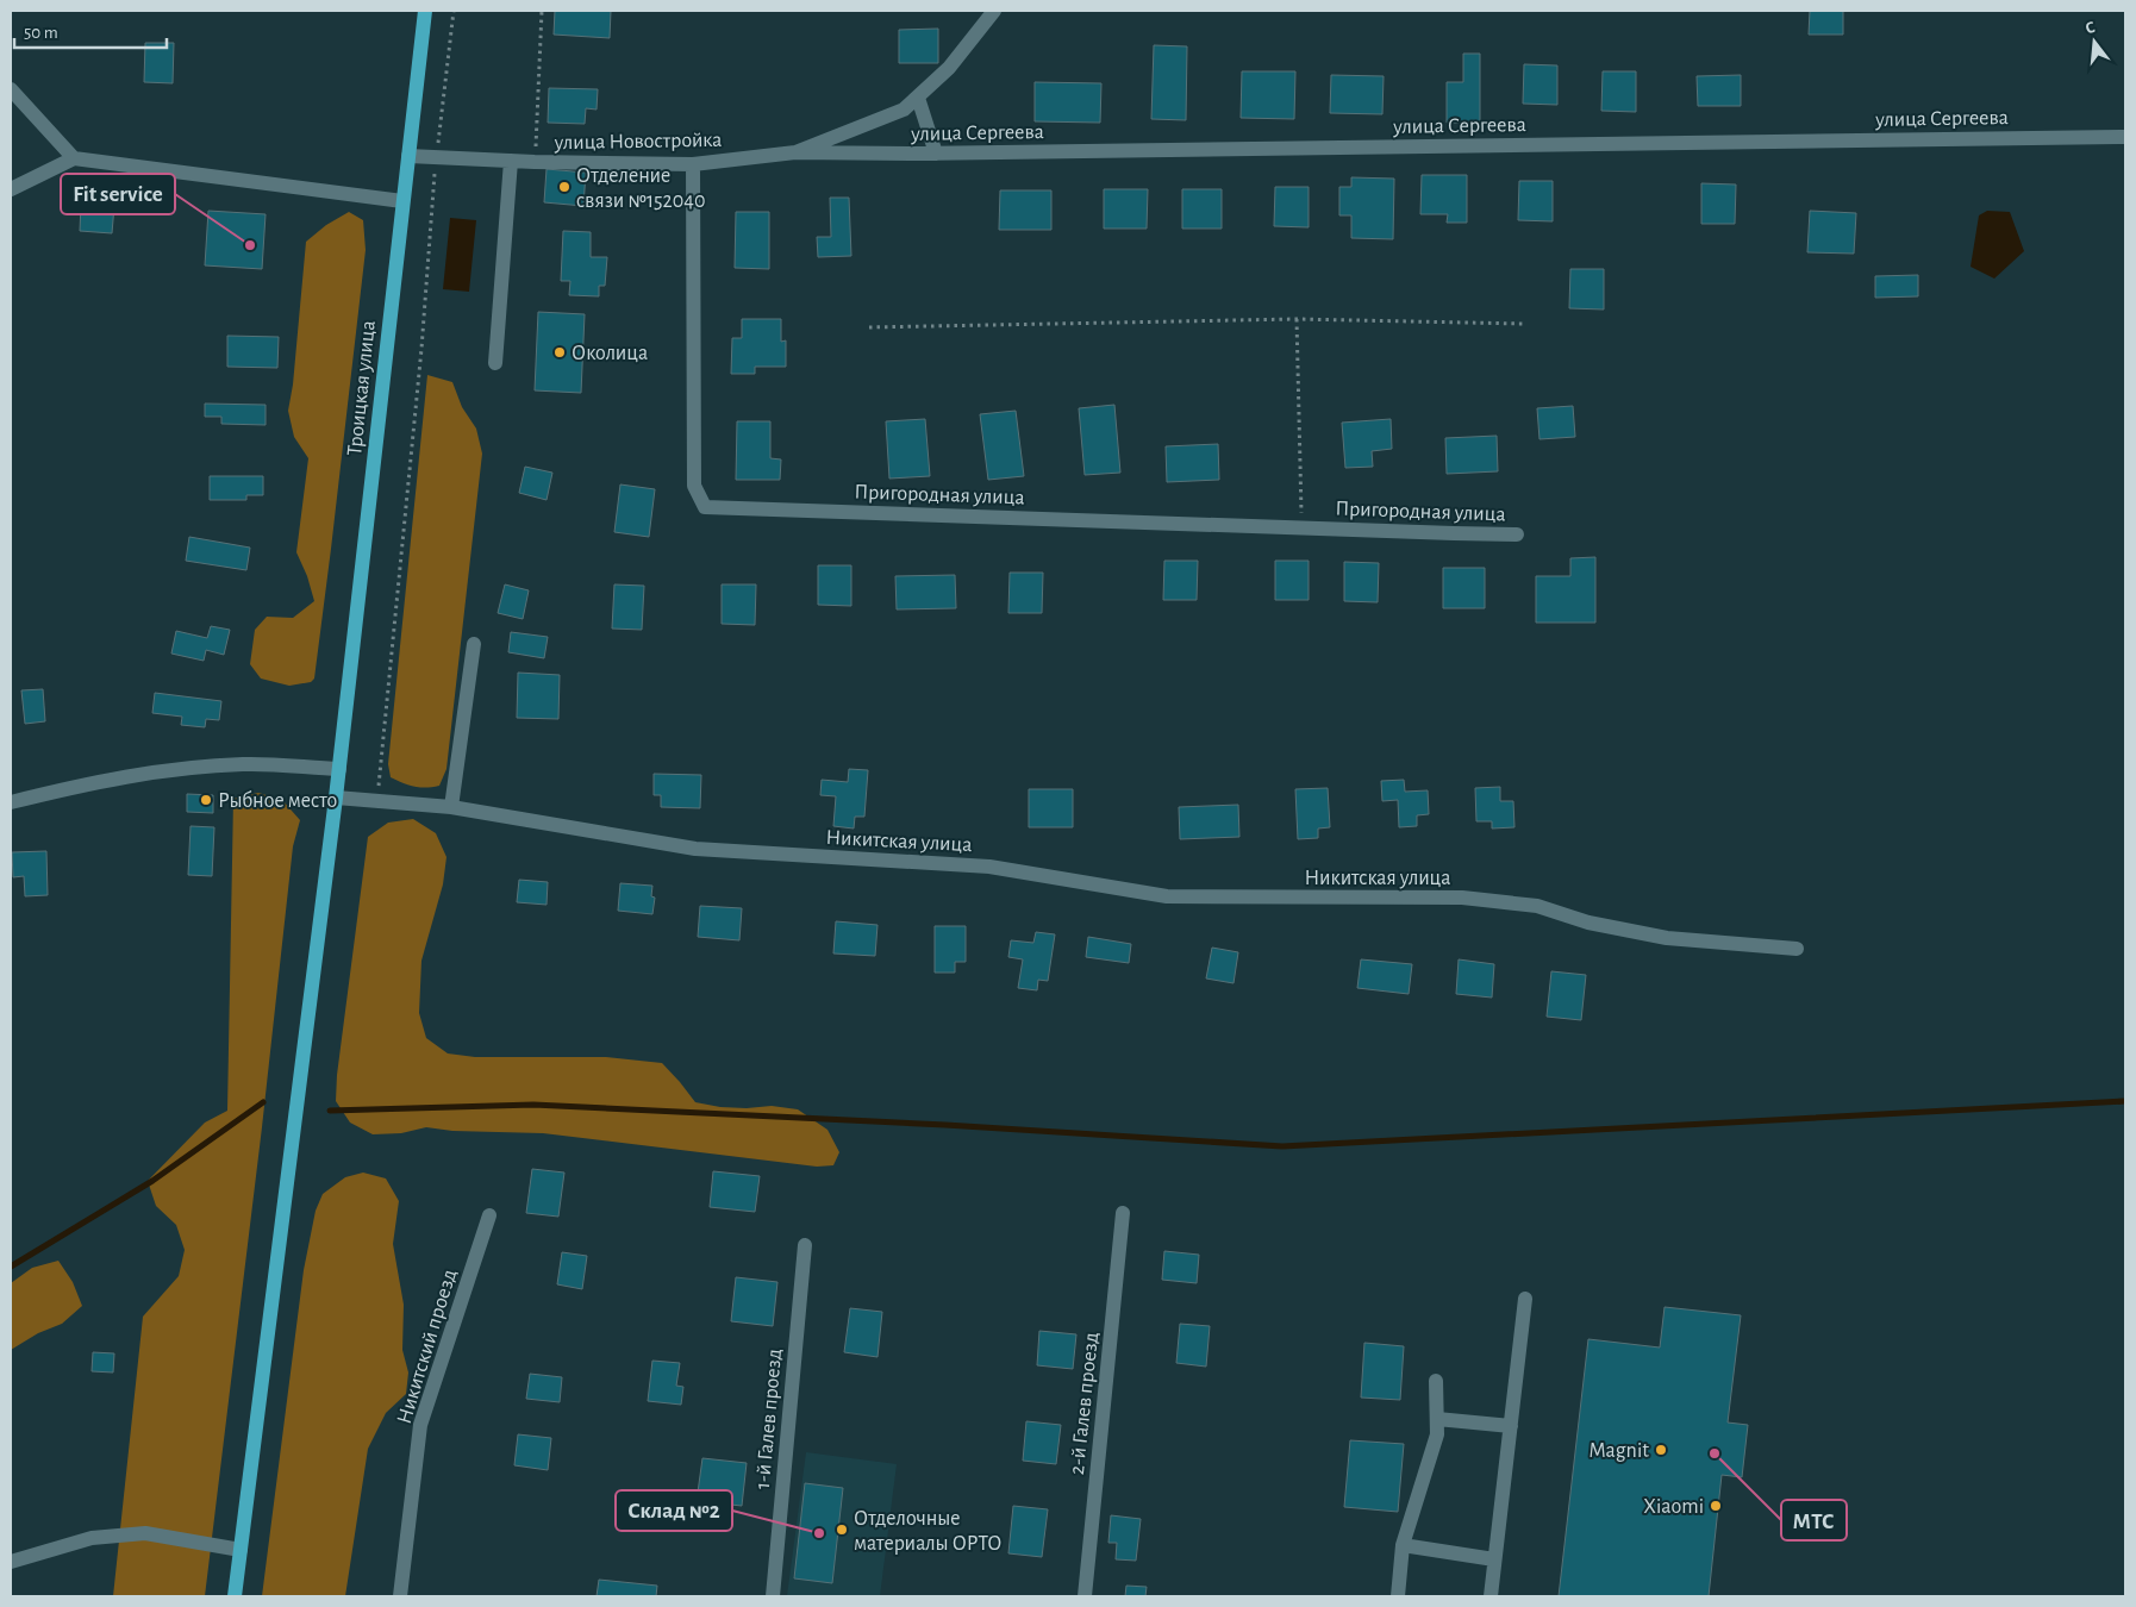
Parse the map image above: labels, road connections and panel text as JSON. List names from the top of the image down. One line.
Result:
{"streets":{"main road":["Троицкая улица"],"street":["улица Сергеева","улица Новостройка","Пригородная улица","Никитская улица","Никитский проезд","2-й Галев проезд","1-й Галев проезд"]},"crossings":[["улица Сергеева","улица Новостройка"],["улица Новостройка","Троицкая улица"],["улица Новостройка","Пригородная улица"],["Троицкая улица","Никитская улица"]],"places":["Отделение связи №152040","Fit service","Околица","Рыбное место","Magnit","МТС","Xiaomi","Отделочные материалы ОРТО","Склад №2"],"scale_bar":"50 m","north":"top"}
